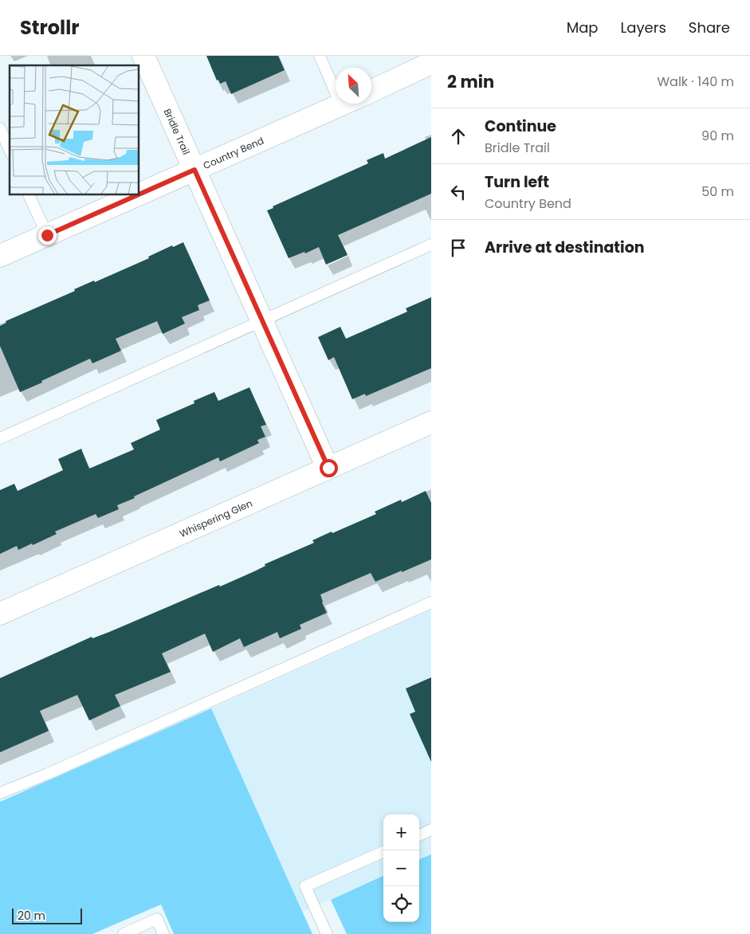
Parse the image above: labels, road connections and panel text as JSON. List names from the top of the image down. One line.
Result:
{"streets":{"street":["Bridle Trail","Country Bend","Whispering Glen"]},"crossings":[["Bridle Trail","Country Bend"],["Bridle Trail","Whispering Glen"]],"scale_bar":"20 m","north":"top left","page":{"header":"Strollr","nav":["Map","Layers","Share"],"heading":["2 min","Walk · 140 m"],"list":[["Continue","Bridle Trail","90 m"],["Turn left","Country Bend","50 m"],"Arrive at destination"],"map_buttons":["+","−"],"scale":"20 m"}}
